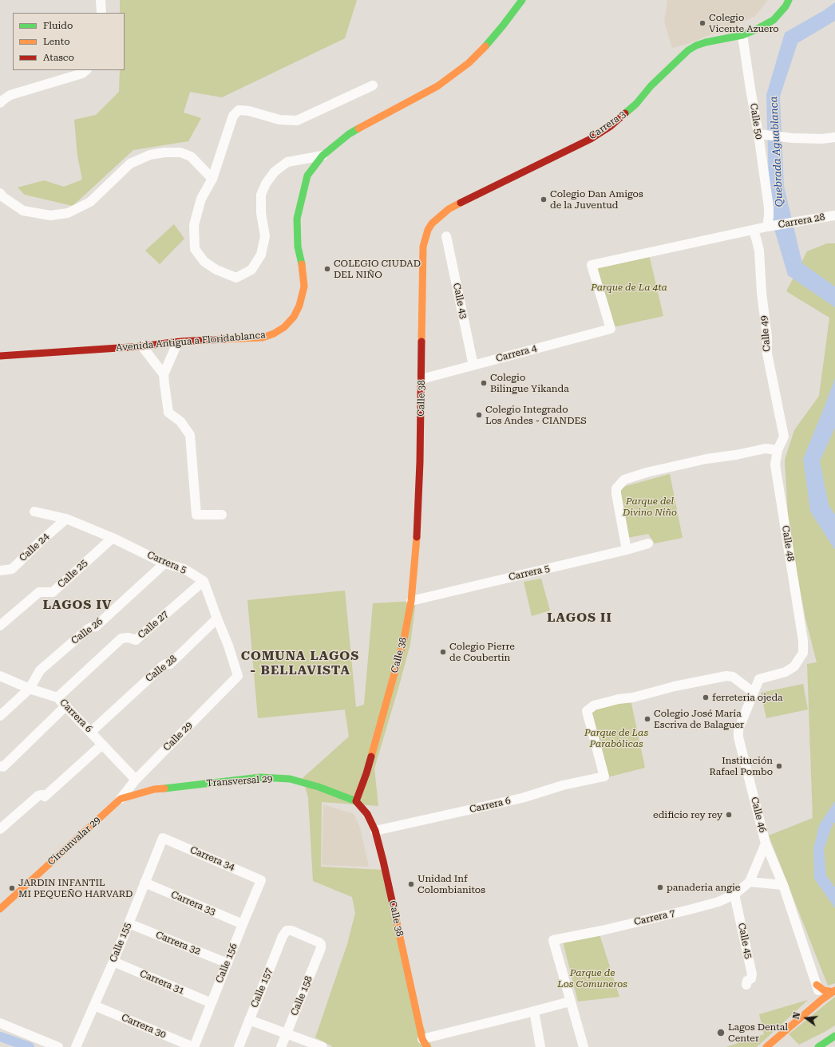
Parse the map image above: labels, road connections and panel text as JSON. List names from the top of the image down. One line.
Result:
{"streets":{"main road":["Carrera 3","Avenida Antigua a Floridablanca","Calle 38","Transversal 29","Circunvalar 29"],"street":["Calle 50","Carrera 28","Calle 43","Calle 49","Carrera 4","Calle 48","Calle 24","Carrera 5","Calle 25","Calle 27","Calle 26","Calle 28","Carrera 6","Calle 29","Calle 46","Carrera 34","Carrera 33","Carrera 7","Calle 45","Calle 155","Carrera 32","Calle 156","Carrera 31","Calle 157","Calle 158","Carrera 30"]},"crossings":[["Calle 50","Carrera 3"],["Calle 50","Carrera 28"],["Carrera 3","Calle 38"],["Calle 43","Carrera 4"],["Calle 49","Carrera 4"],["Calle 49","Calle 48"],["Carrera 4","Calle 38"],["Calle 38","Carrera 5"],["Calle 38","Carrera 6"],["Calle 38","Transversal 29"],["Calle 48","Calle 46"],["Calle 24","Carrera 5"],["Carrera 5","Calle 25"],["Carrera 5","Calle 27"],["Carrera 5","Calle 26"],["Calle 27","Carrera 6"],["Calle 26","Carrera 6"],["Calle 28","Carrera 6"],["Calle 28","Calle 29"],["Carrera 6","Calle 29"],["Carrera 6","Calle 46"],["Calle 29","Transversal 29"],["Calle 29","Circunvalar 29"],["Transversal 29","Circunvalar 29"],["Calle 46","Carrera 7"],["Carrera 34","Calle 155"],["Carrera 34","Calle 156"],["Carrera 33","Calle 155"],["Carrera 33","Calle 156"],["Carrera 7","Calle 45"],["Calle 155","Carrera 32"],["Calle 155","Carrera 31"],["Calle 155","Carrera 30"],["Carrera 32","Calle 156"],["Calle 156","Carrera 31"],["Calle 156","Carrera 30"],["Calle 157","Calle 158"]],"districts":["LAGOS IV","LAGOS II","COMUNA LAGOS - BELLAVISTA"],"water":["Quebrada Aguablanca"],"parks":["Parque de La 4ta","Parque del Divino Niño","Parque de Las Parabólicas","Parque de Los Comuneros"],"places":["Colegio Vicente Azuero","Colegio Dan Amigos de la Juventud","COLEGIO CIUDAD DEL NIÑO","Colegio Bilingue Yikanda","Colegio Integrado Los Andes - CIANDES","Colegio Pierre de Coubertin","ferreteria ojeda","Colegio José María Escriva de Balaguer","Institución Rafael Pombo","edificio rey rey","Unidad Inf Colombianitos","panaderia angie","JARDIN INFANTIL MI PEQUEÑO HARVARD","Lagos Dental Center"],"legend":["Fluido","Lento","Atasco"],"north":"left"}
